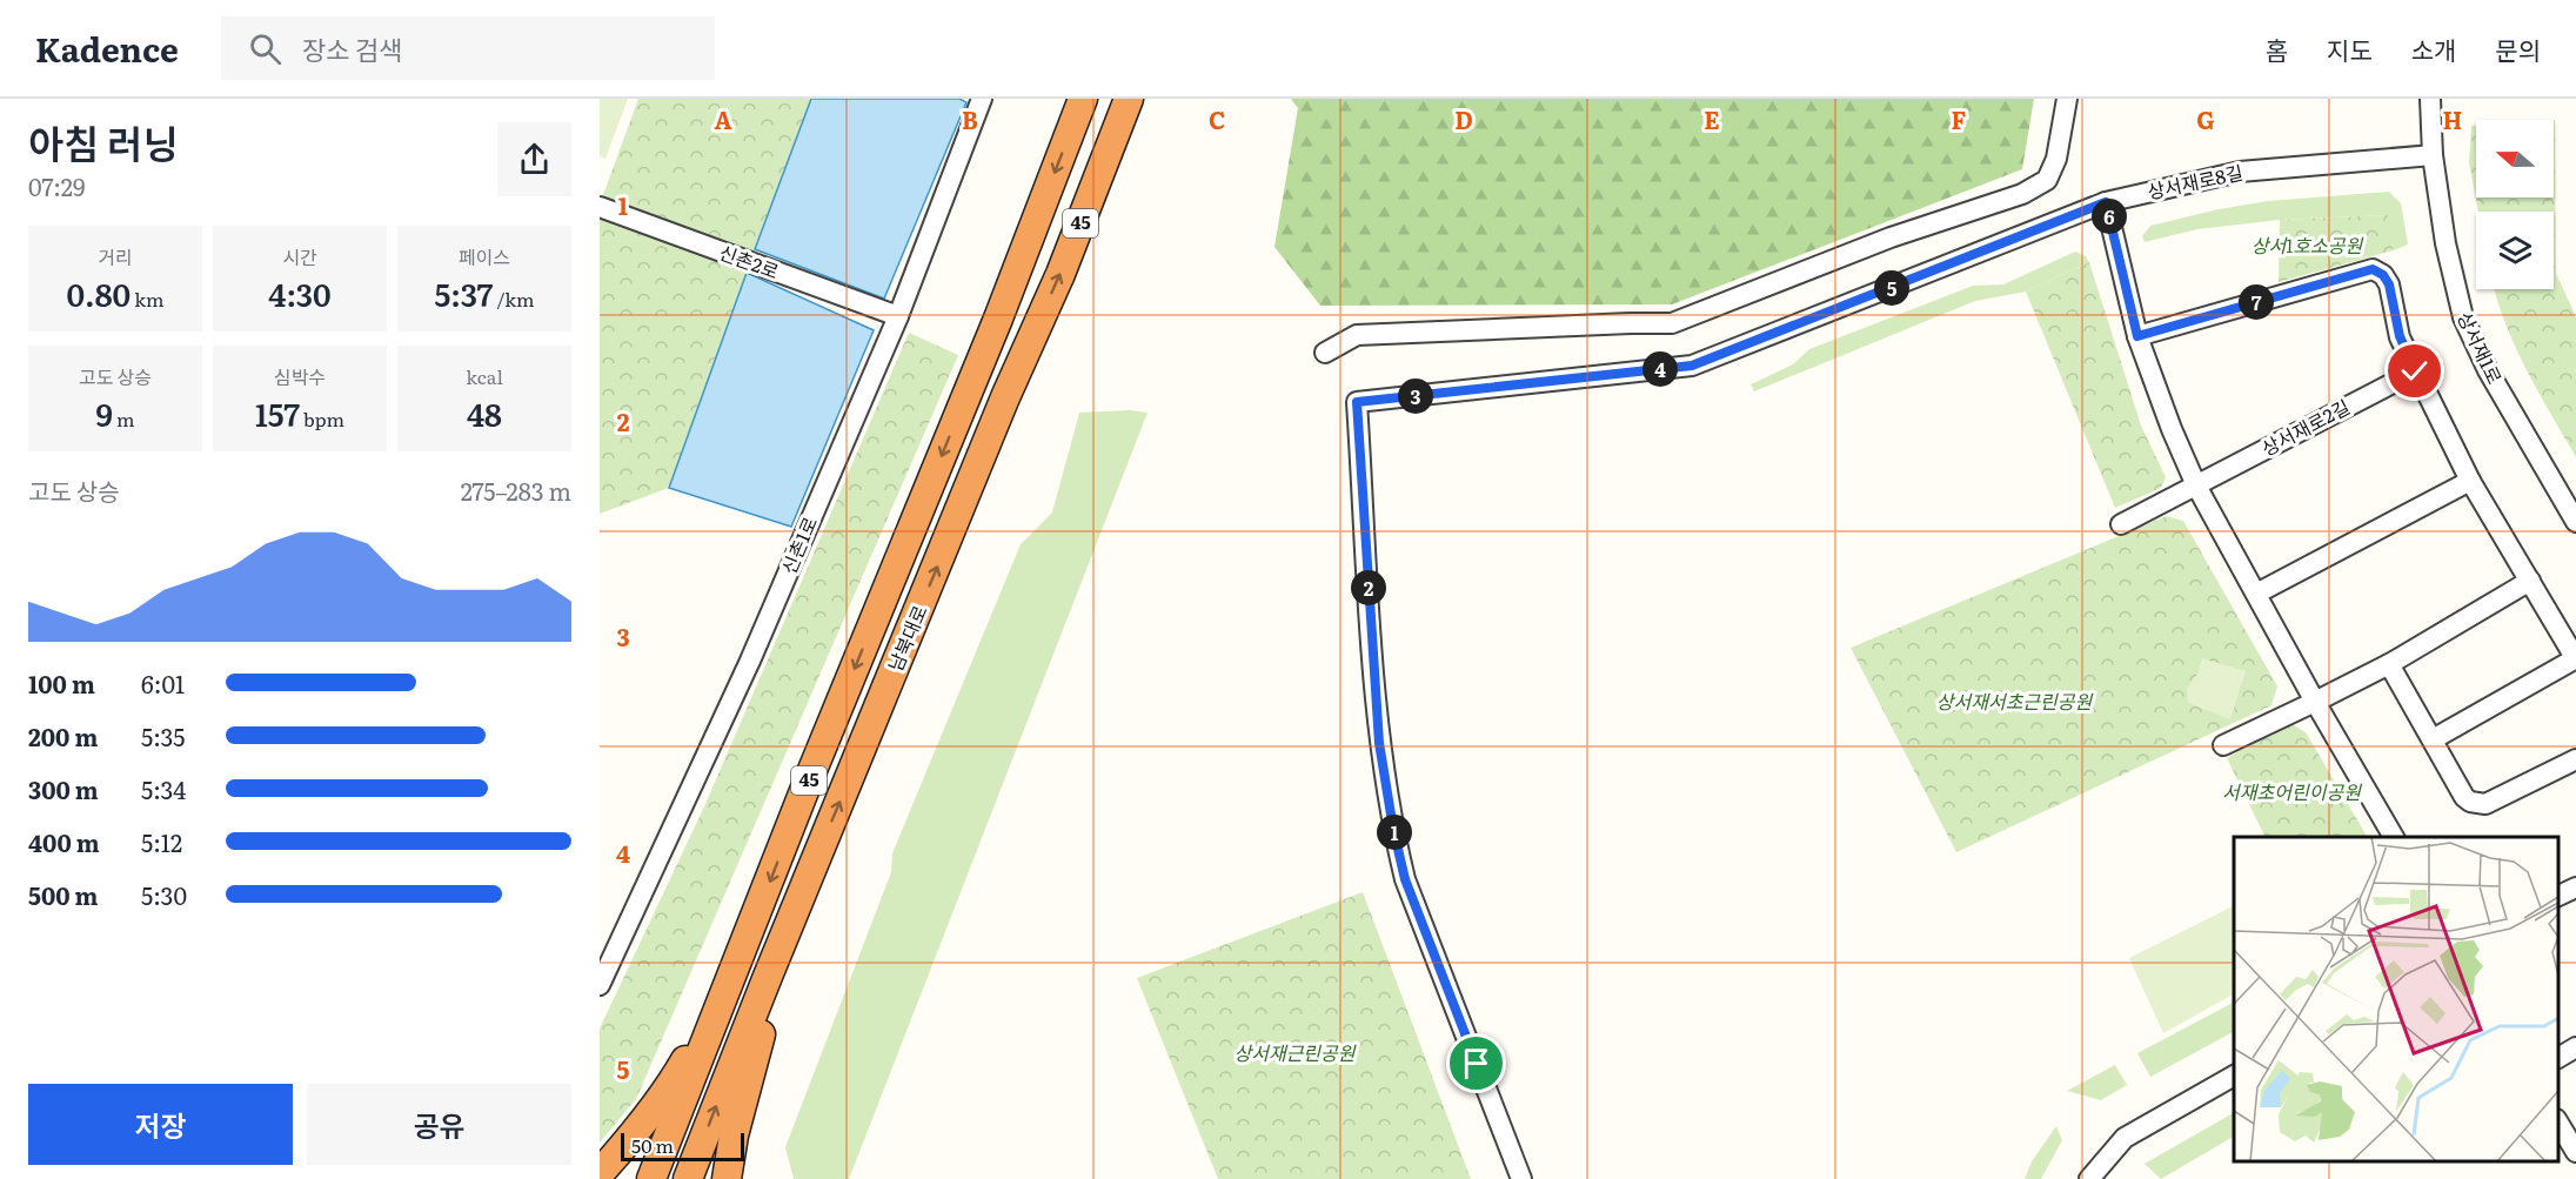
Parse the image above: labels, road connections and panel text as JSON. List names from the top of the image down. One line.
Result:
{"streets":{"highway":["45","남북대로"],"street":["상서재로8길","신촌2로","상서재1로","상서재로2길","신촌1로"]},"crossings":[["상서재로8길","상서재1로"],["신촌2로","신촌1로"]],"parks":["상서1호소공원","상서재서초근린공원","서재초어린이공원","상서재근린공원"],"scale_bar":"50 m","north":"left","page":{"header":"Kadence","search":"장소 검색","nav":["홈","지도","소개","문의"],"heading":["아침 러닝","07:29"],"pins":["6","5","7","4","3","2","1"],"stats":[["거리","0.80 km"],["시간","4:30"],["페이스","5:37 /km"],["고도 상승","9 m"],["심박수","157 bpm"],["kcal","48"]],"chart":["고도 상승","275–283 m"],"list":[{"name":"100 m","note":"6:01"},{"name":"200 m","note":"5:35"},{"name":"300 m","note":"5:34"},{"name":"400 m","note":"5:12"},{"name":"500 m","note":"5:30"}],"buttons":["저장","공유"],"scale":"50 m"},"grid":{"columns":["A","B","C","D","E","F","G","H"],"rows":["1","2","3","4","5"]}}
